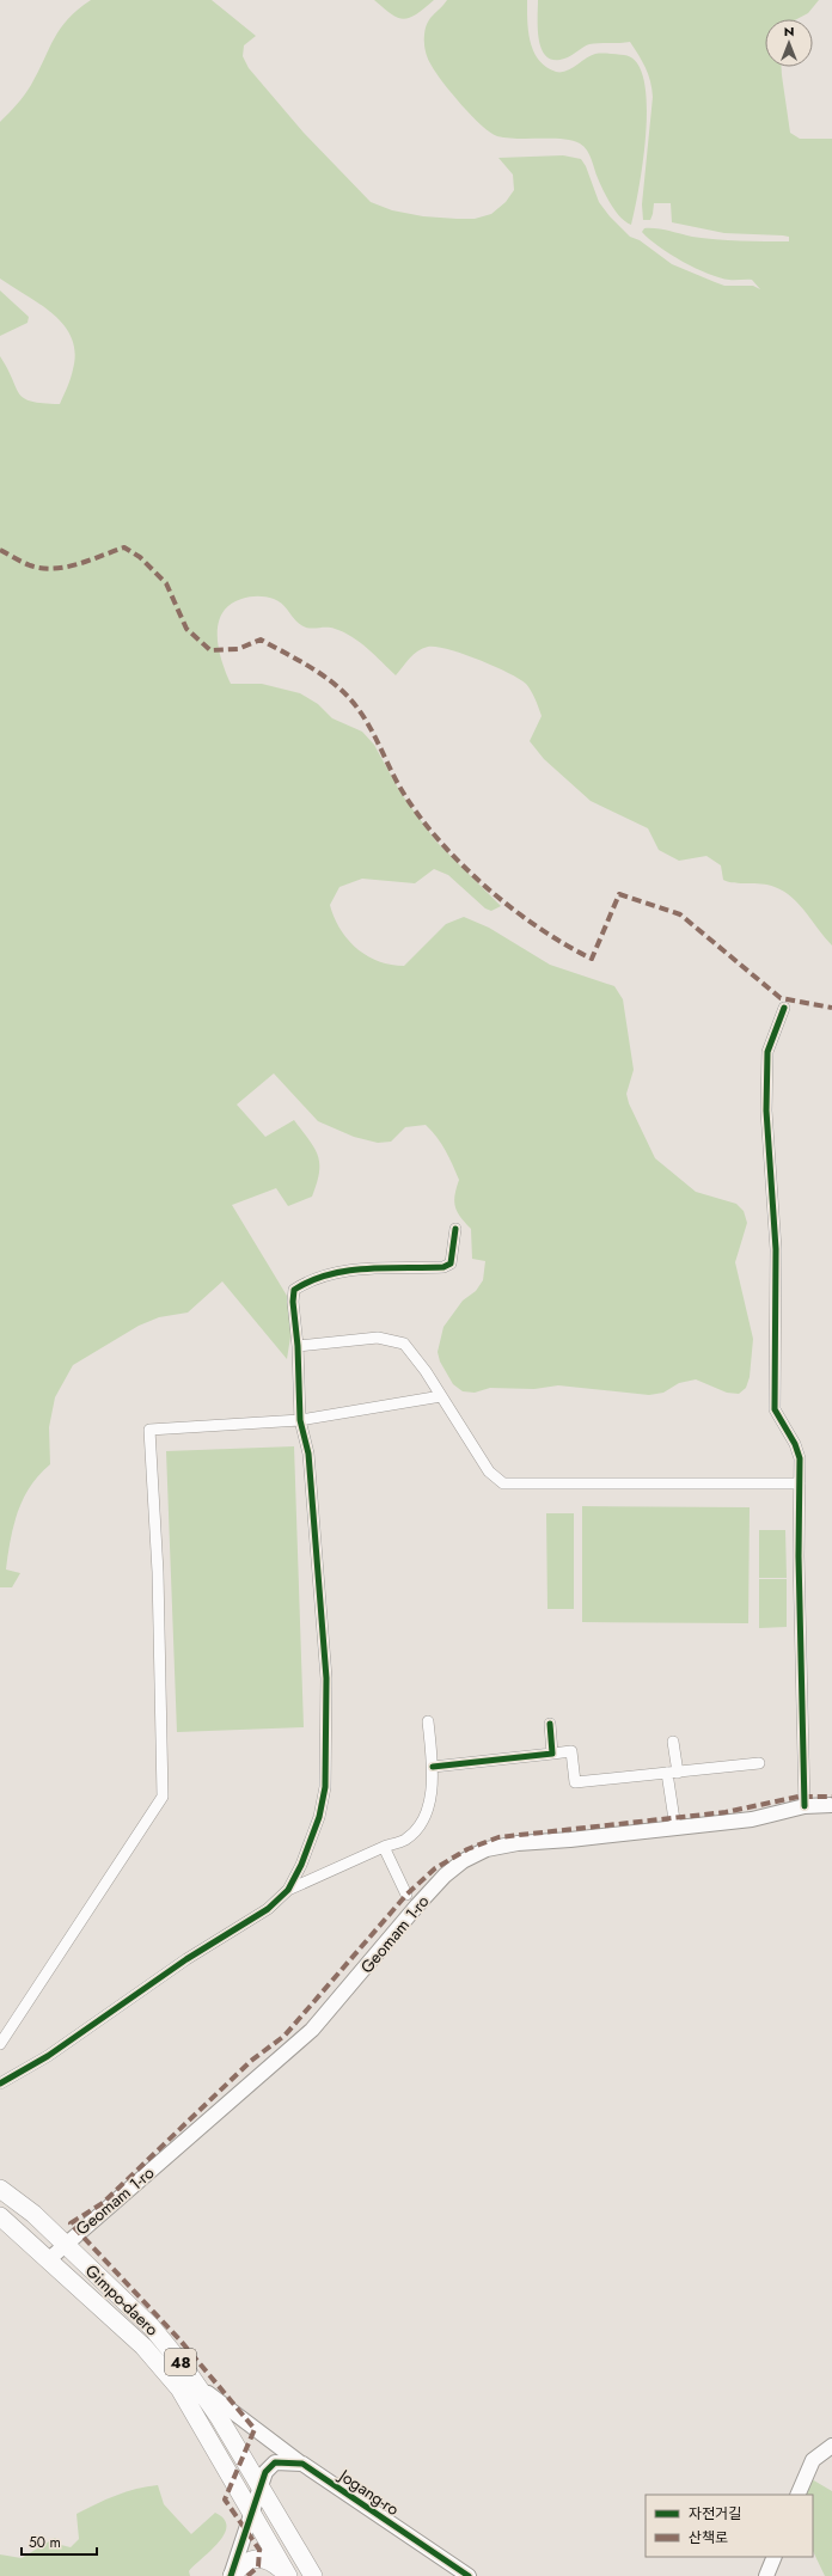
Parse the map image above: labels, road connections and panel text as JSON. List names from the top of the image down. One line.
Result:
{"streets":{"main road":["Gimpo-daero","48"],"street":["Geomam 1-ro","Jogang-ro"]},"crossings":[["Geomam 1-ro","Gimpo-daero"],["Gimpo-daero","Jogang-ro"]],"legend":["자전거길","산책로"],"scale_bar":"50 m","north":"top"}
